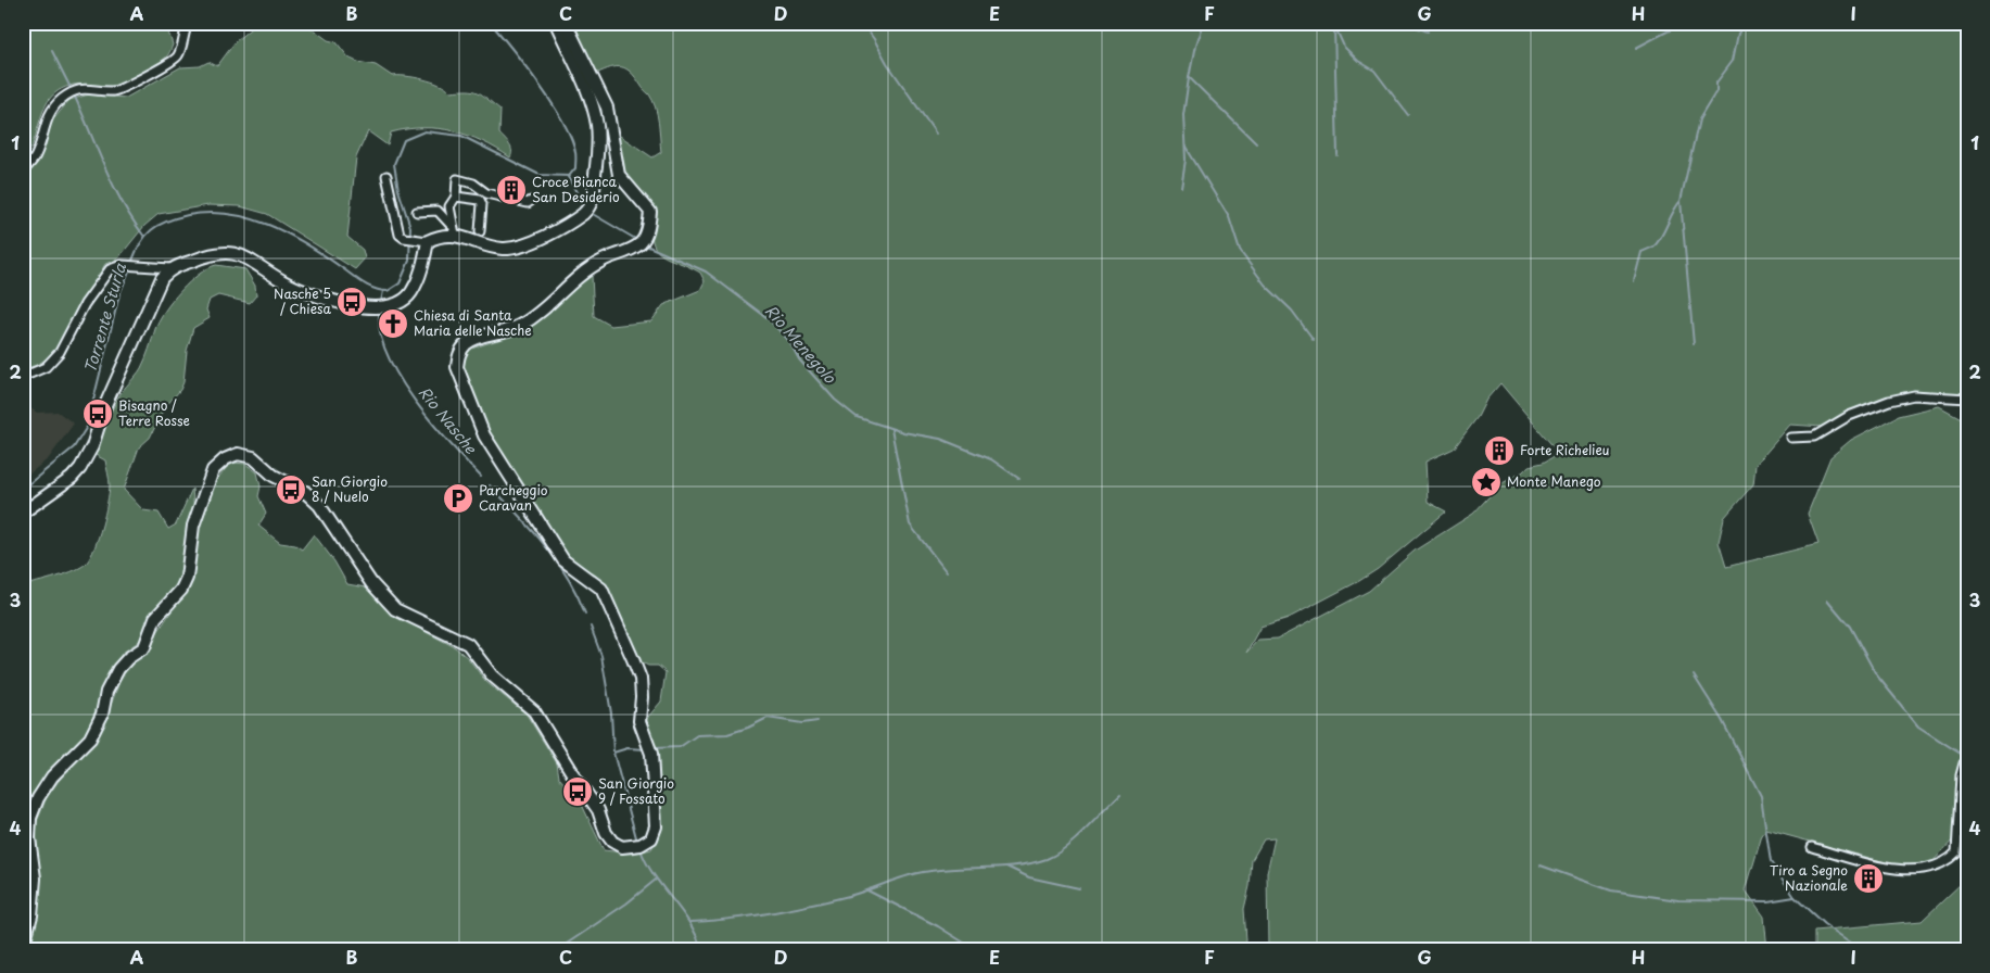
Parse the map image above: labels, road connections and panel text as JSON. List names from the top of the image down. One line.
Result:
{"water":["Torrente Sturla","Rio Menegolo","Rio Nasche"],"places":{"building":["Croce Bianca San Desiderio","Forte Richelieu","Tiro a Segno Nazionale"],"bus stop":["Nasche 5 / Chiesa","Bisagno / Terre Rosse","San Giorgio 8 / Nuelo","San Giorgio 9 / Fossato"],"church":["Chiesa di Santa Maria delle Nasche"],"place":["Monte Manego"],"parking":["Parcheggio Caravan"]},"grid":{"columns":["A","B","C","D","E","F","G","H","I"],"rows":["1","2","3","4"]}}
